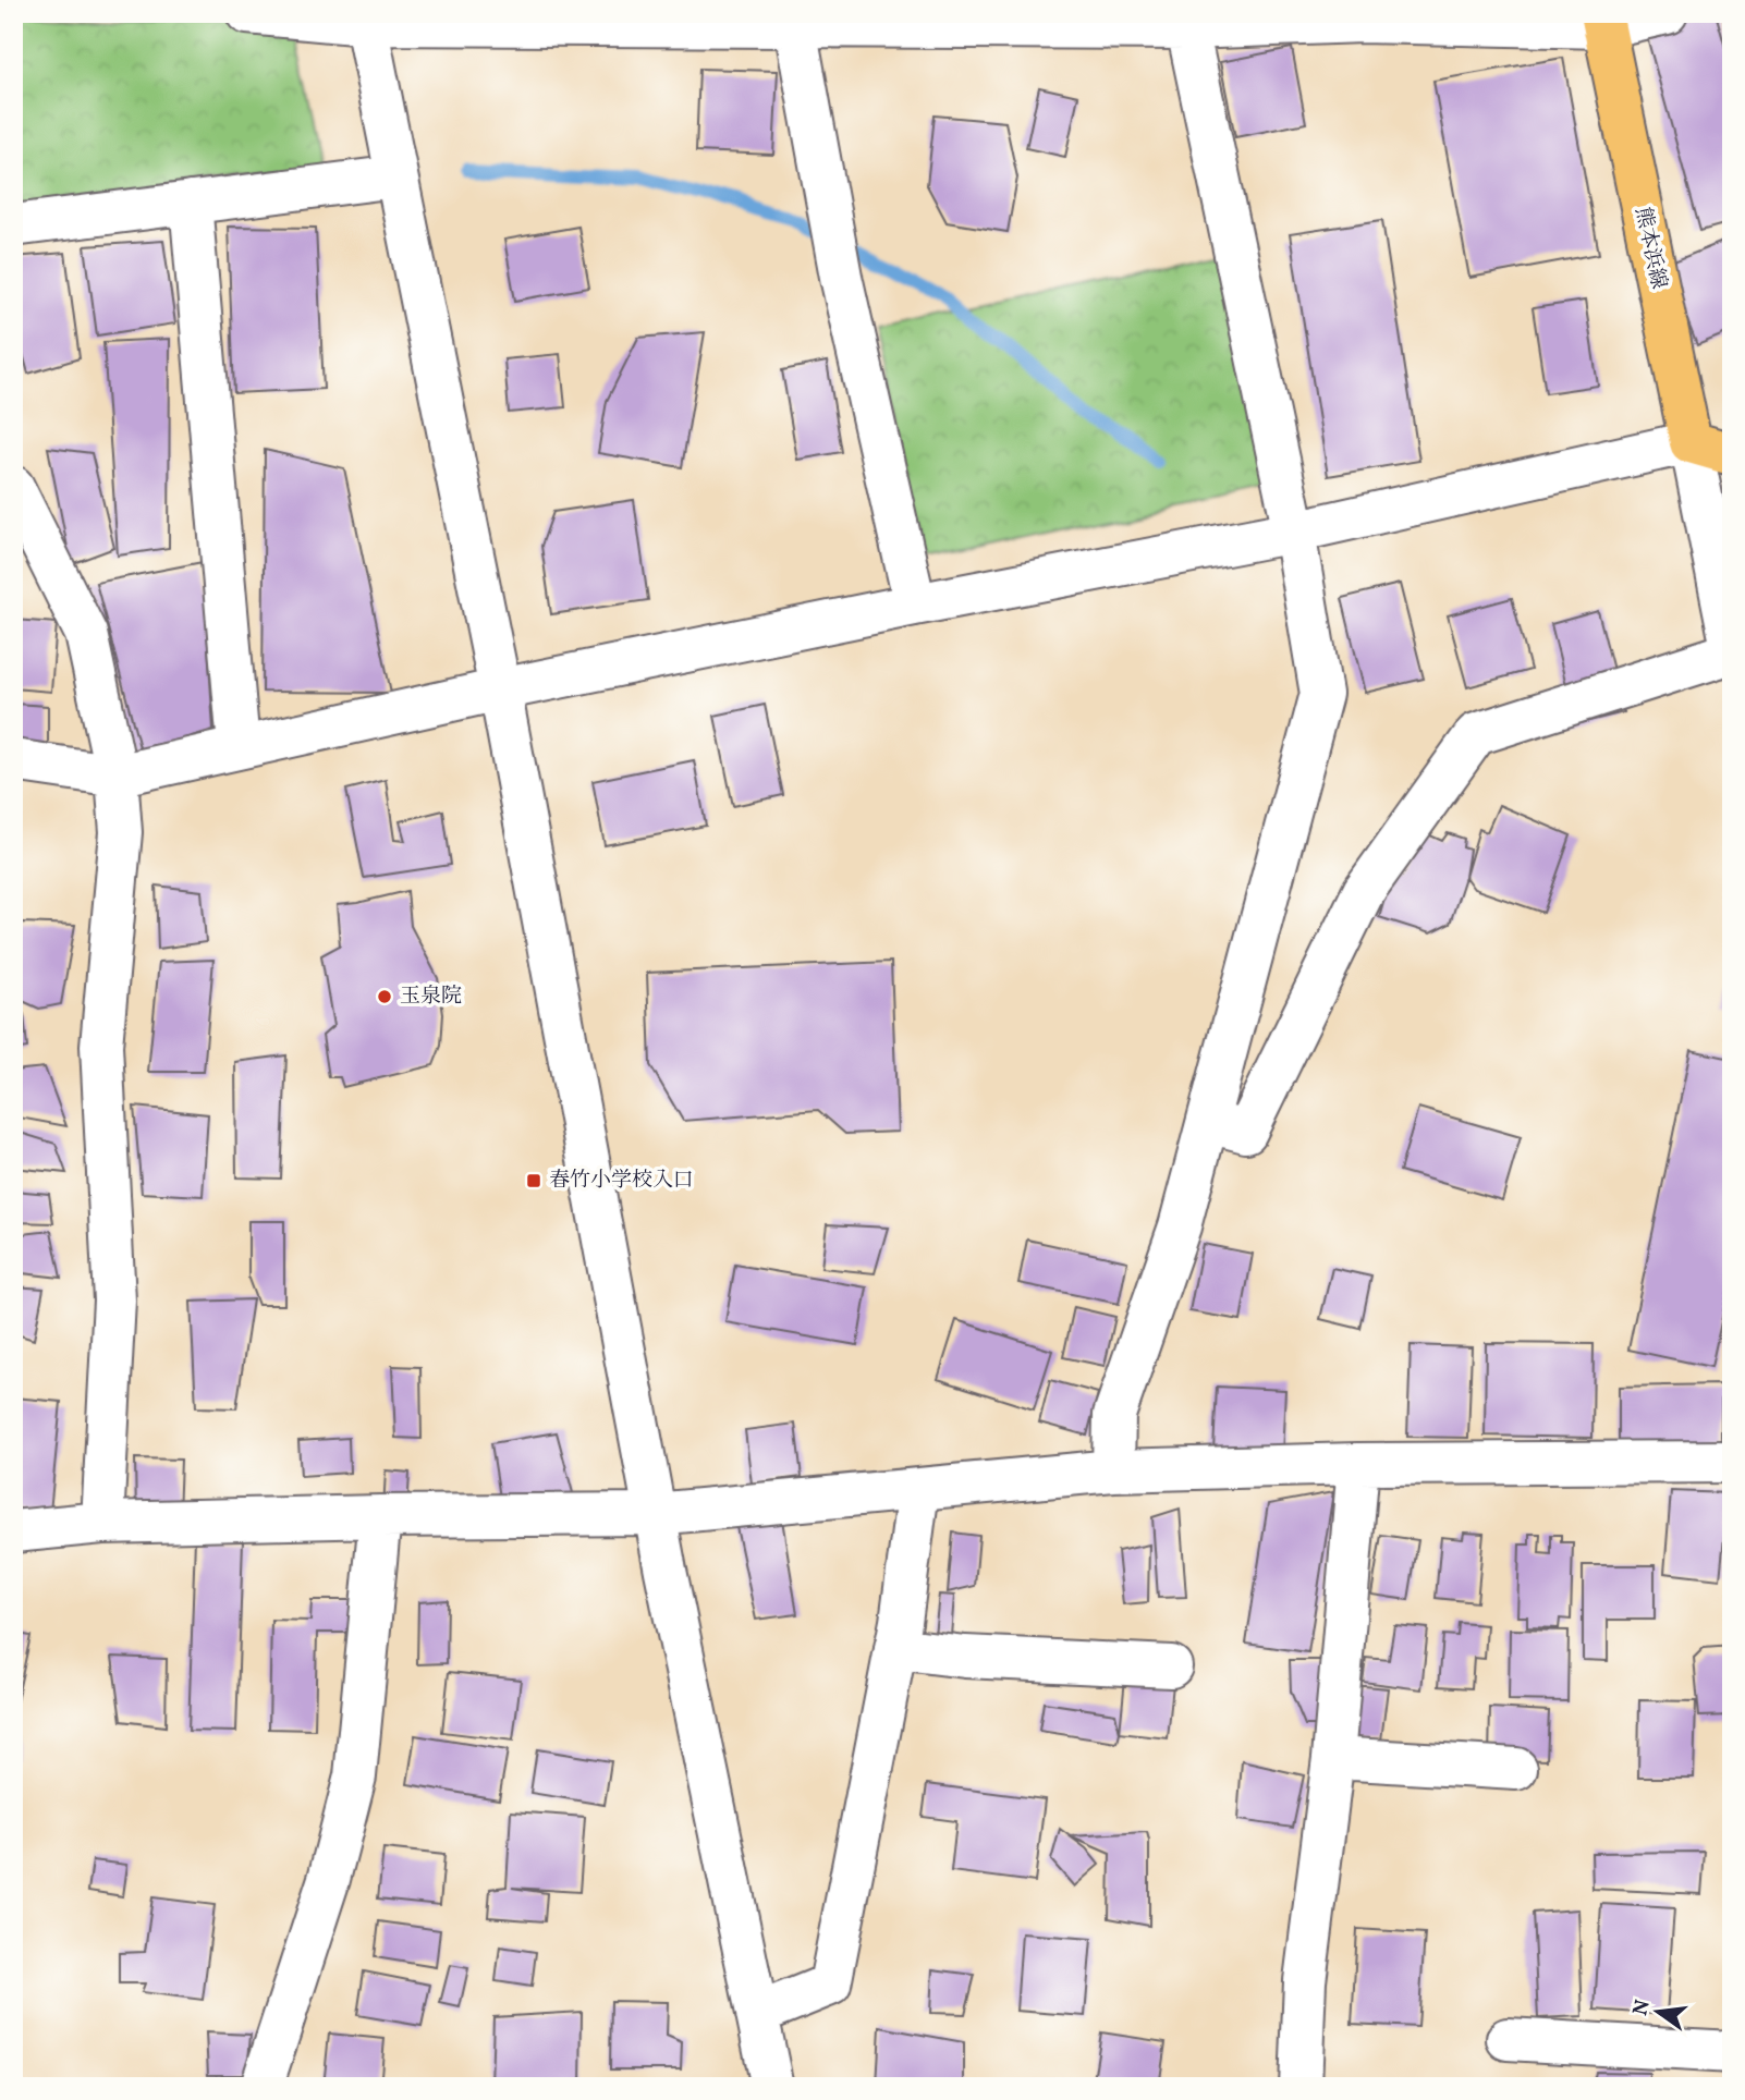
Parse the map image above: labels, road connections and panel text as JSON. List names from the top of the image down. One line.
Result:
{"streets":{"main road":["熊本浜線"]},"places":{"other":["玉泉院"],"transit":["春竹小学校入口"]},"north":"left"}
